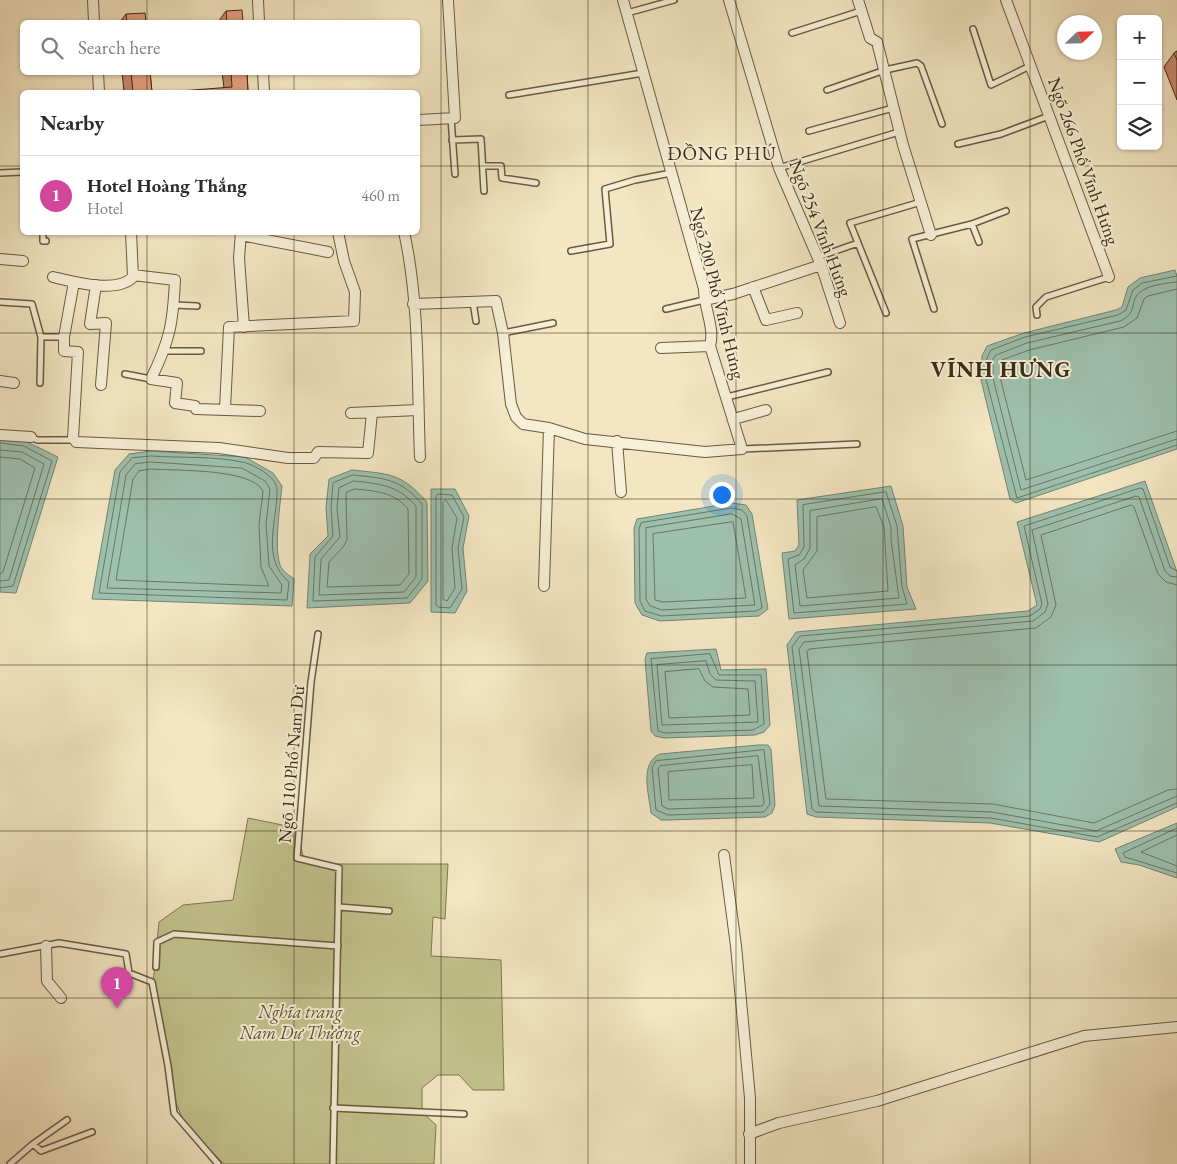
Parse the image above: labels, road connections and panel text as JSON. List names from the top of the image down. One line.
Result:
{"streets":{"street":["Ngõ 266 Phố Vĩnh Hưng","Ngõ 254 Vĩnh Hưng","Ngõ 200 Phố Vĩnh Hưng"],"lane":["Ngõ 110 Phố Nam Dư"]},"districts":["ĐỒNG PHÚ","VĨNH HƯNG"],"parks":["Nghĩa trang Nam Dư Thượng"],"north":"top right","page":{"map_buttons":["+","−"],"search":"Search here","heading":"Nearby","list":[{"mark":"1","name":"Hotel Hoàng Thắng","note":"Hotel","value":"460 m"}],"pins":"1"}}
